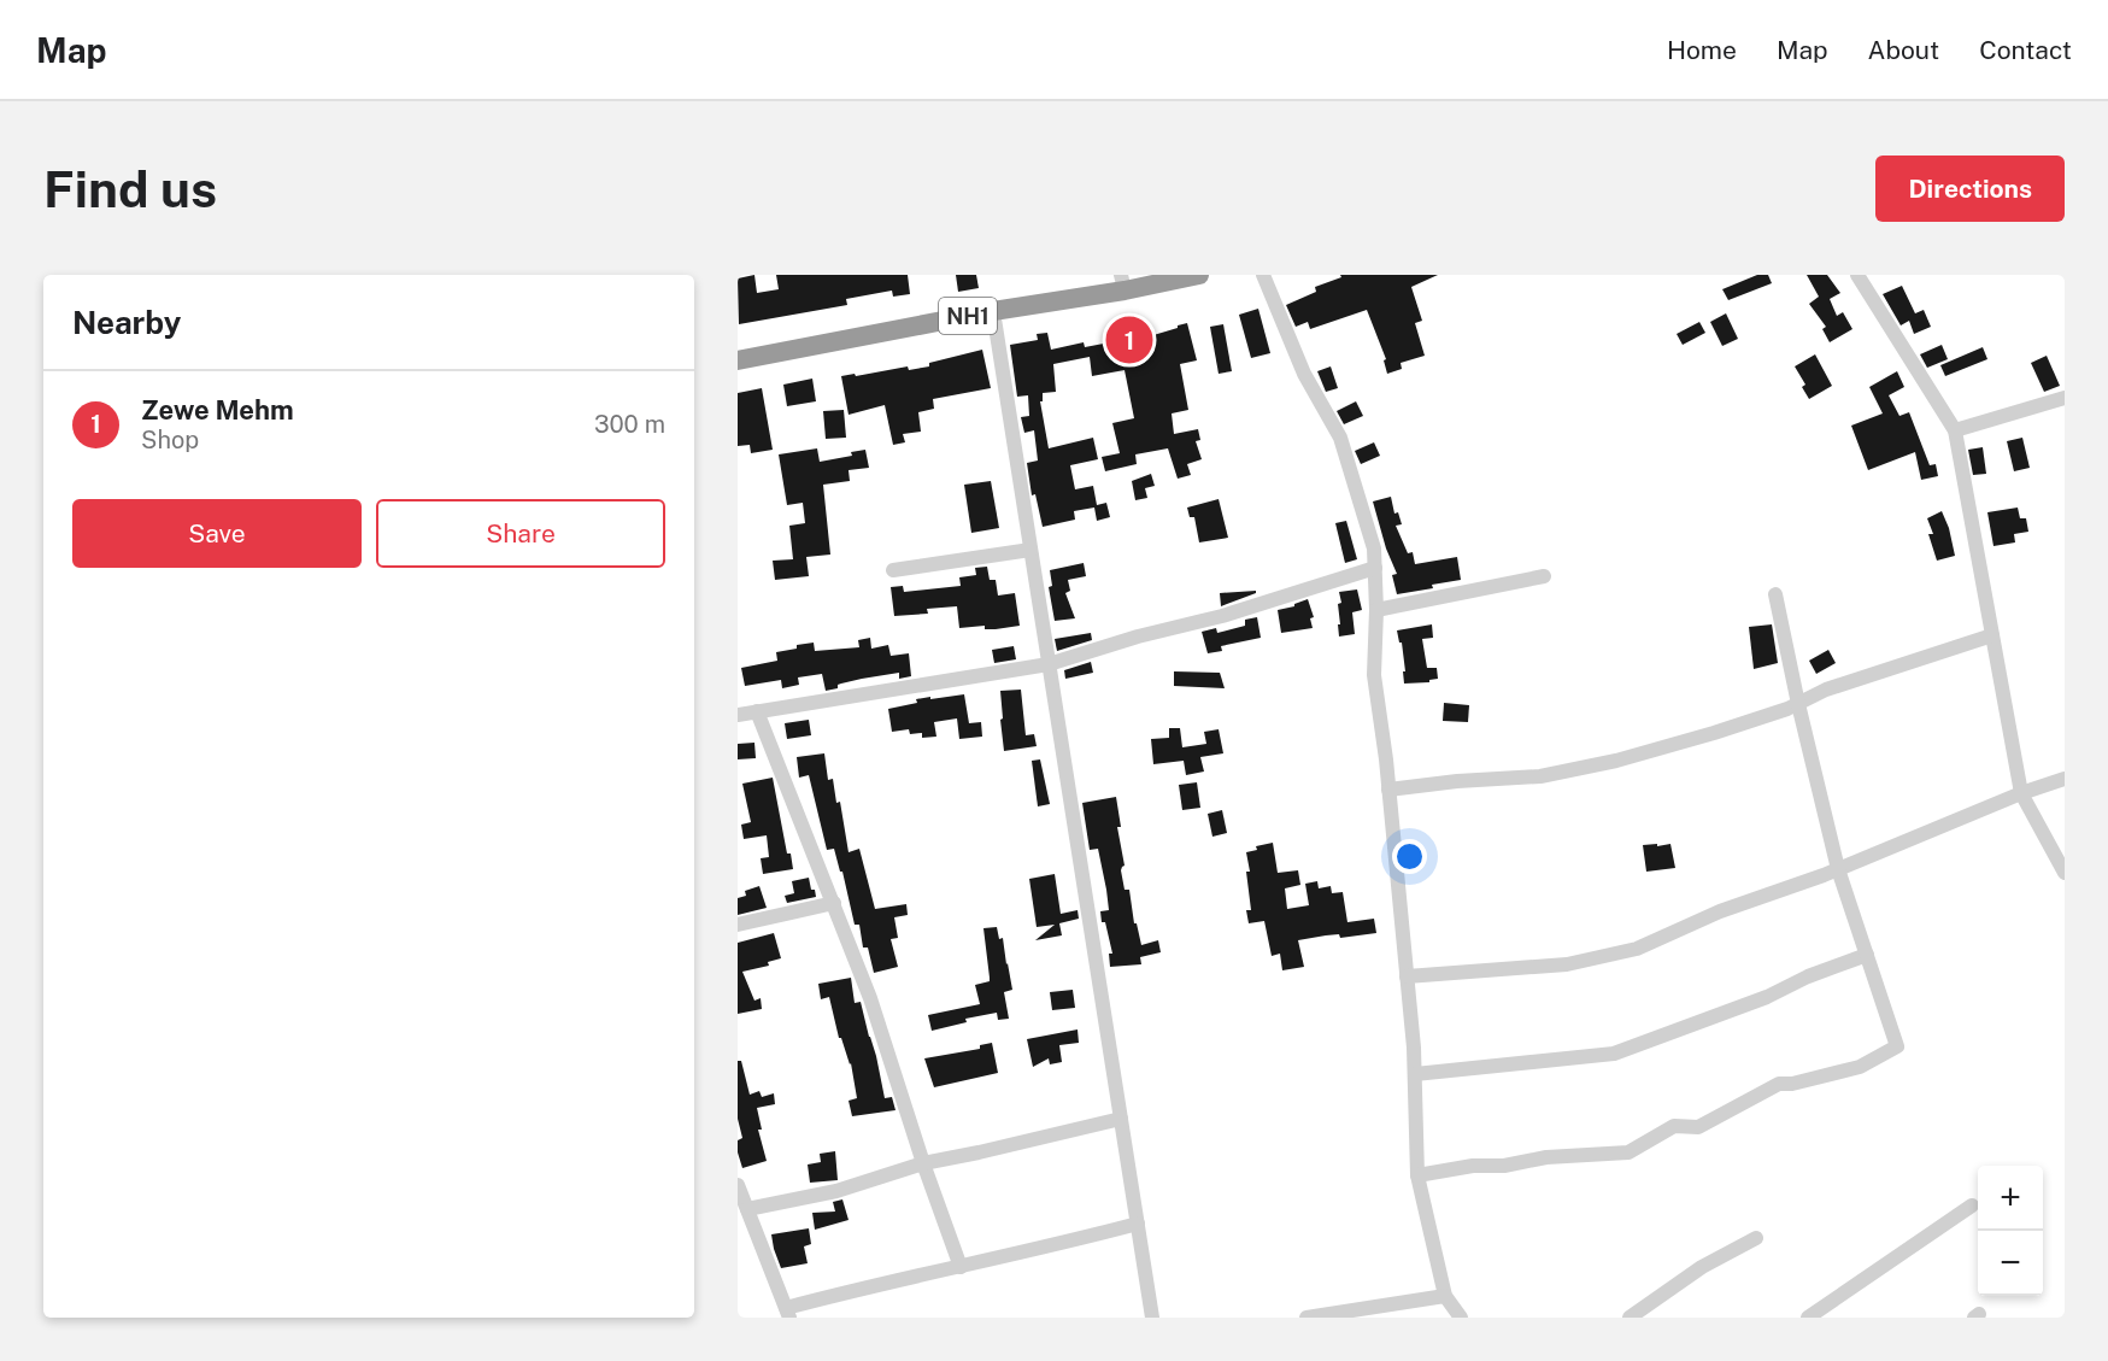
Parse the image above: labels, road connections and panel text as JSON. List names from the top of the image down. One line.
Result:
{"streets":{"highway":["NH1"]},"page":{"header":"Map","nav":["Home","Map","About","Contact"],"buttons":["Directions",["Save","Share"]],"title":"Find us","heading":"Nearby","pins":"1","list":[{"mark":"1","name":"Zewe Mehm","note":"Shop","value":"300 m"}],"map_buttons":["+","−"]}}
